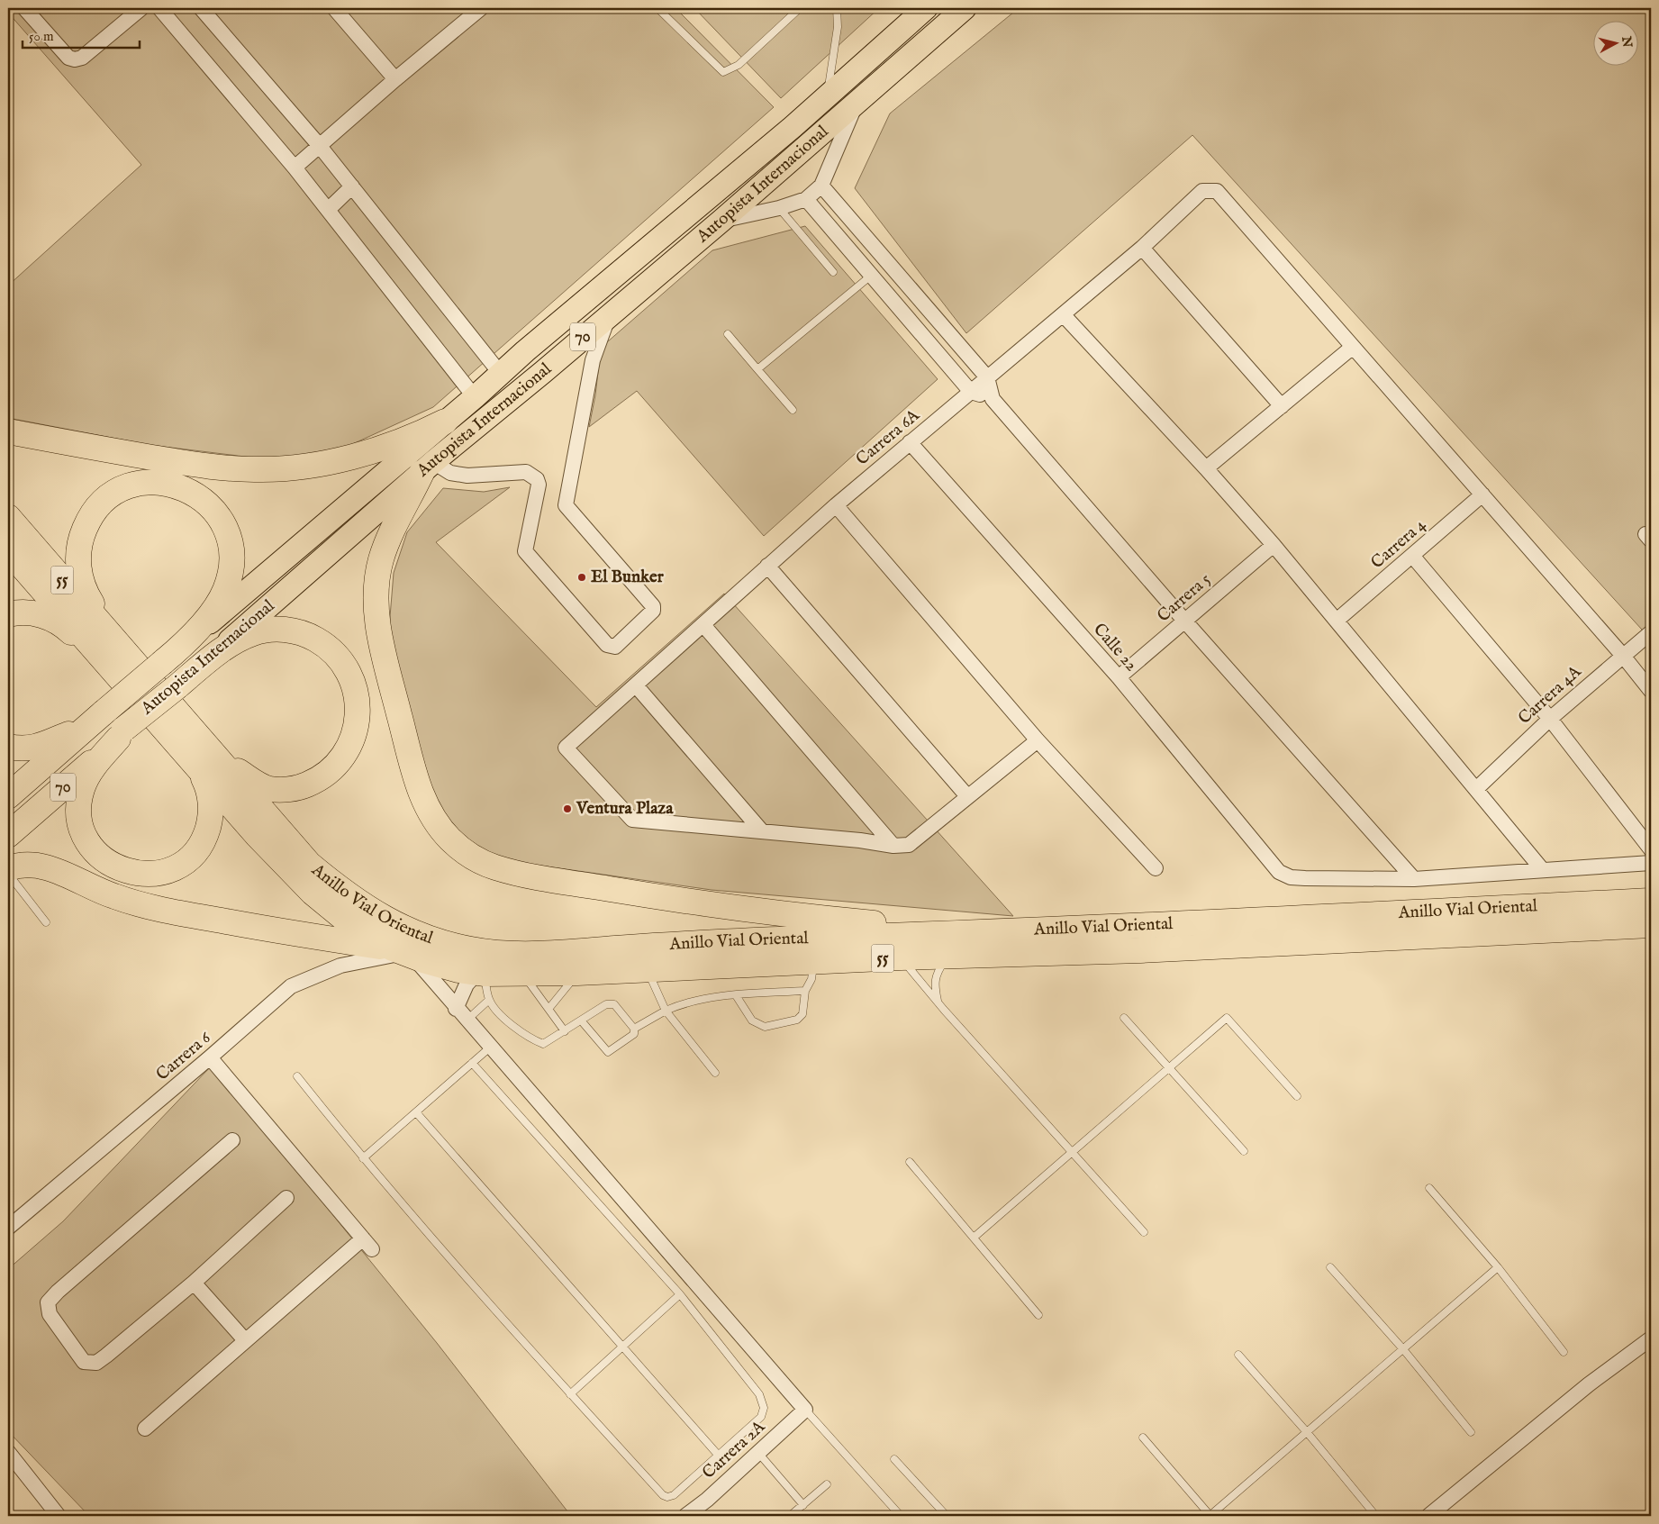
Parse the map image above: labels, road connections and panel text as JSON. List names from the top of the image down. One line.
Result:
{"streets":{"highway":["Autopista Internacional","70","55","Anillo Vial Oriental"],"street":["Carrera 6A","Carrera 4","Carrera 5","Calle 22","Carrera 4A","Carrera 6","Carrera 2A"]},"crossings":[["Carrera 6A","Calle 22"],["Carrera 5","Calle 22"],["Anillo Vial Oriental","Carrera 6"]],"places":["El Bunker","Ventura Plaza"],"scale_bar":"50 m","north":"right"}
